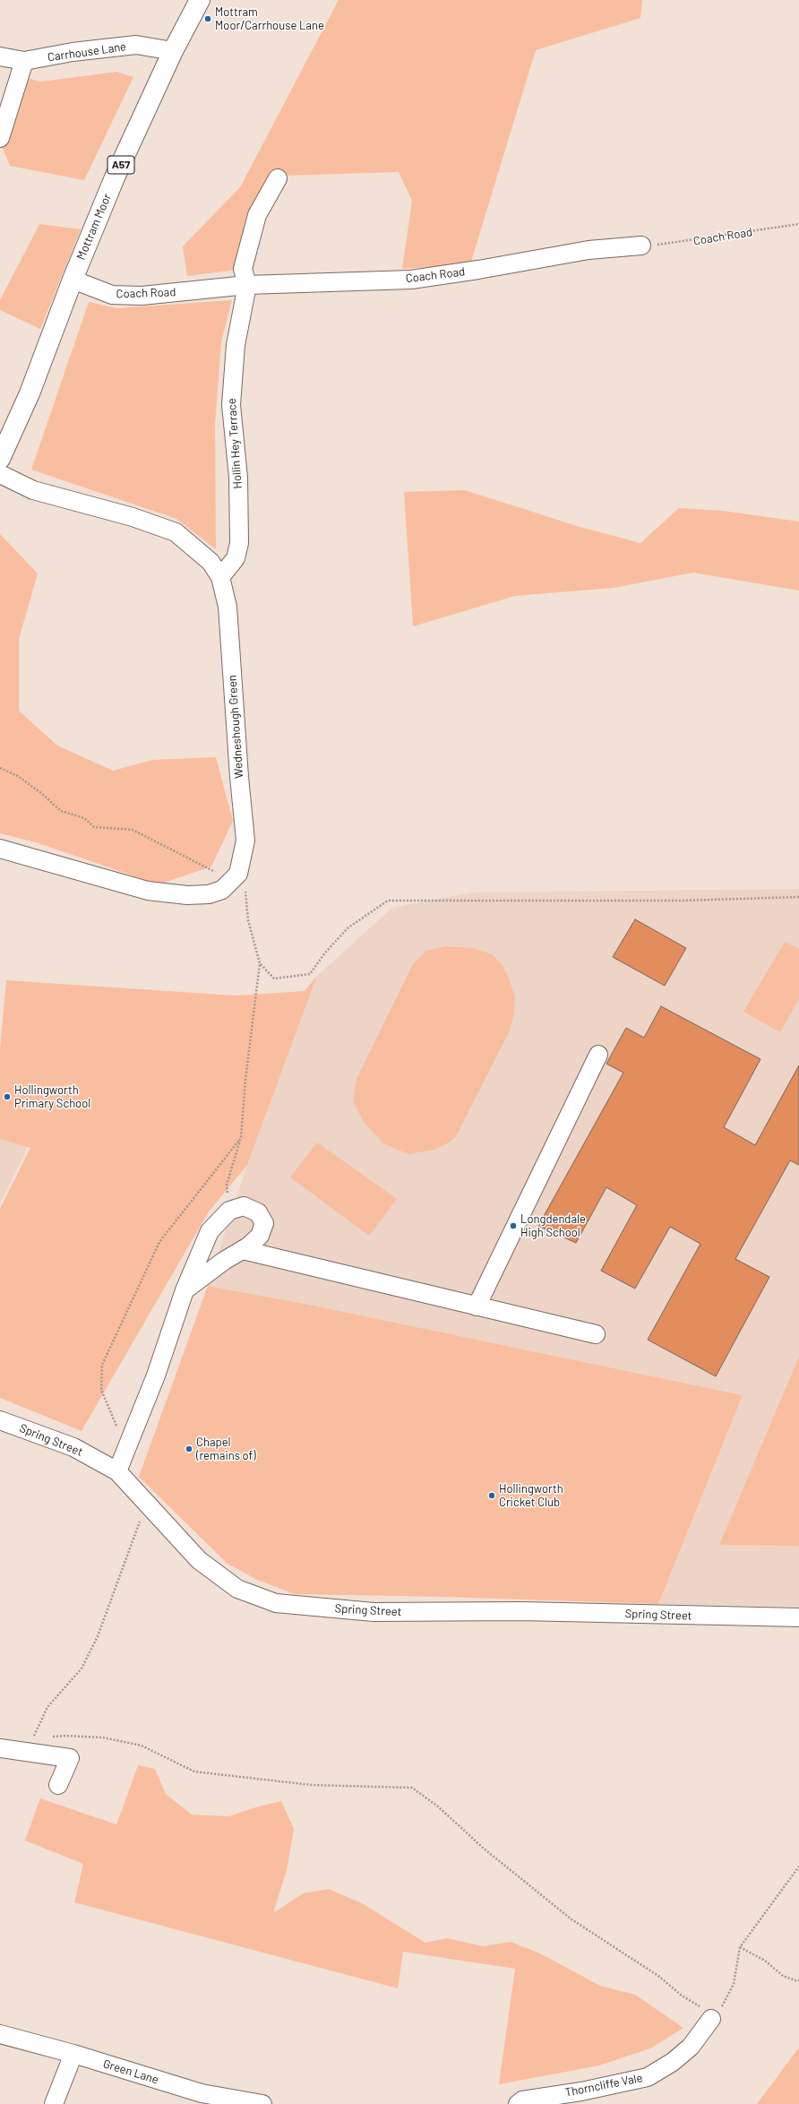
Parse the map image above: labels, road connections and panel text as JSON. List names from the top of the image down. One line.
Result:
{"streets":{"highway":["A57","Mottram Moor"],"street":["Carrhouse Lane","Coach Road","Hollin Hey Terrace","Wedneshough Green","Spring Street","Green Lane","Thorncliffe Vale"]},"crossings":[["Carrhouse Lane","Mottram Moor"],["Mottram Moor","Coach Road"],["Coach Road","Hollin Hey Terrace"],["Hollin Hey Terrace","Wedneshough Green"]],"places":["Mottram Moor/Carrhouse Lane","Hollingworth Primary School","Longdendale High School","Chapel (remains of)","Hollingworth Cricket Club"]}
